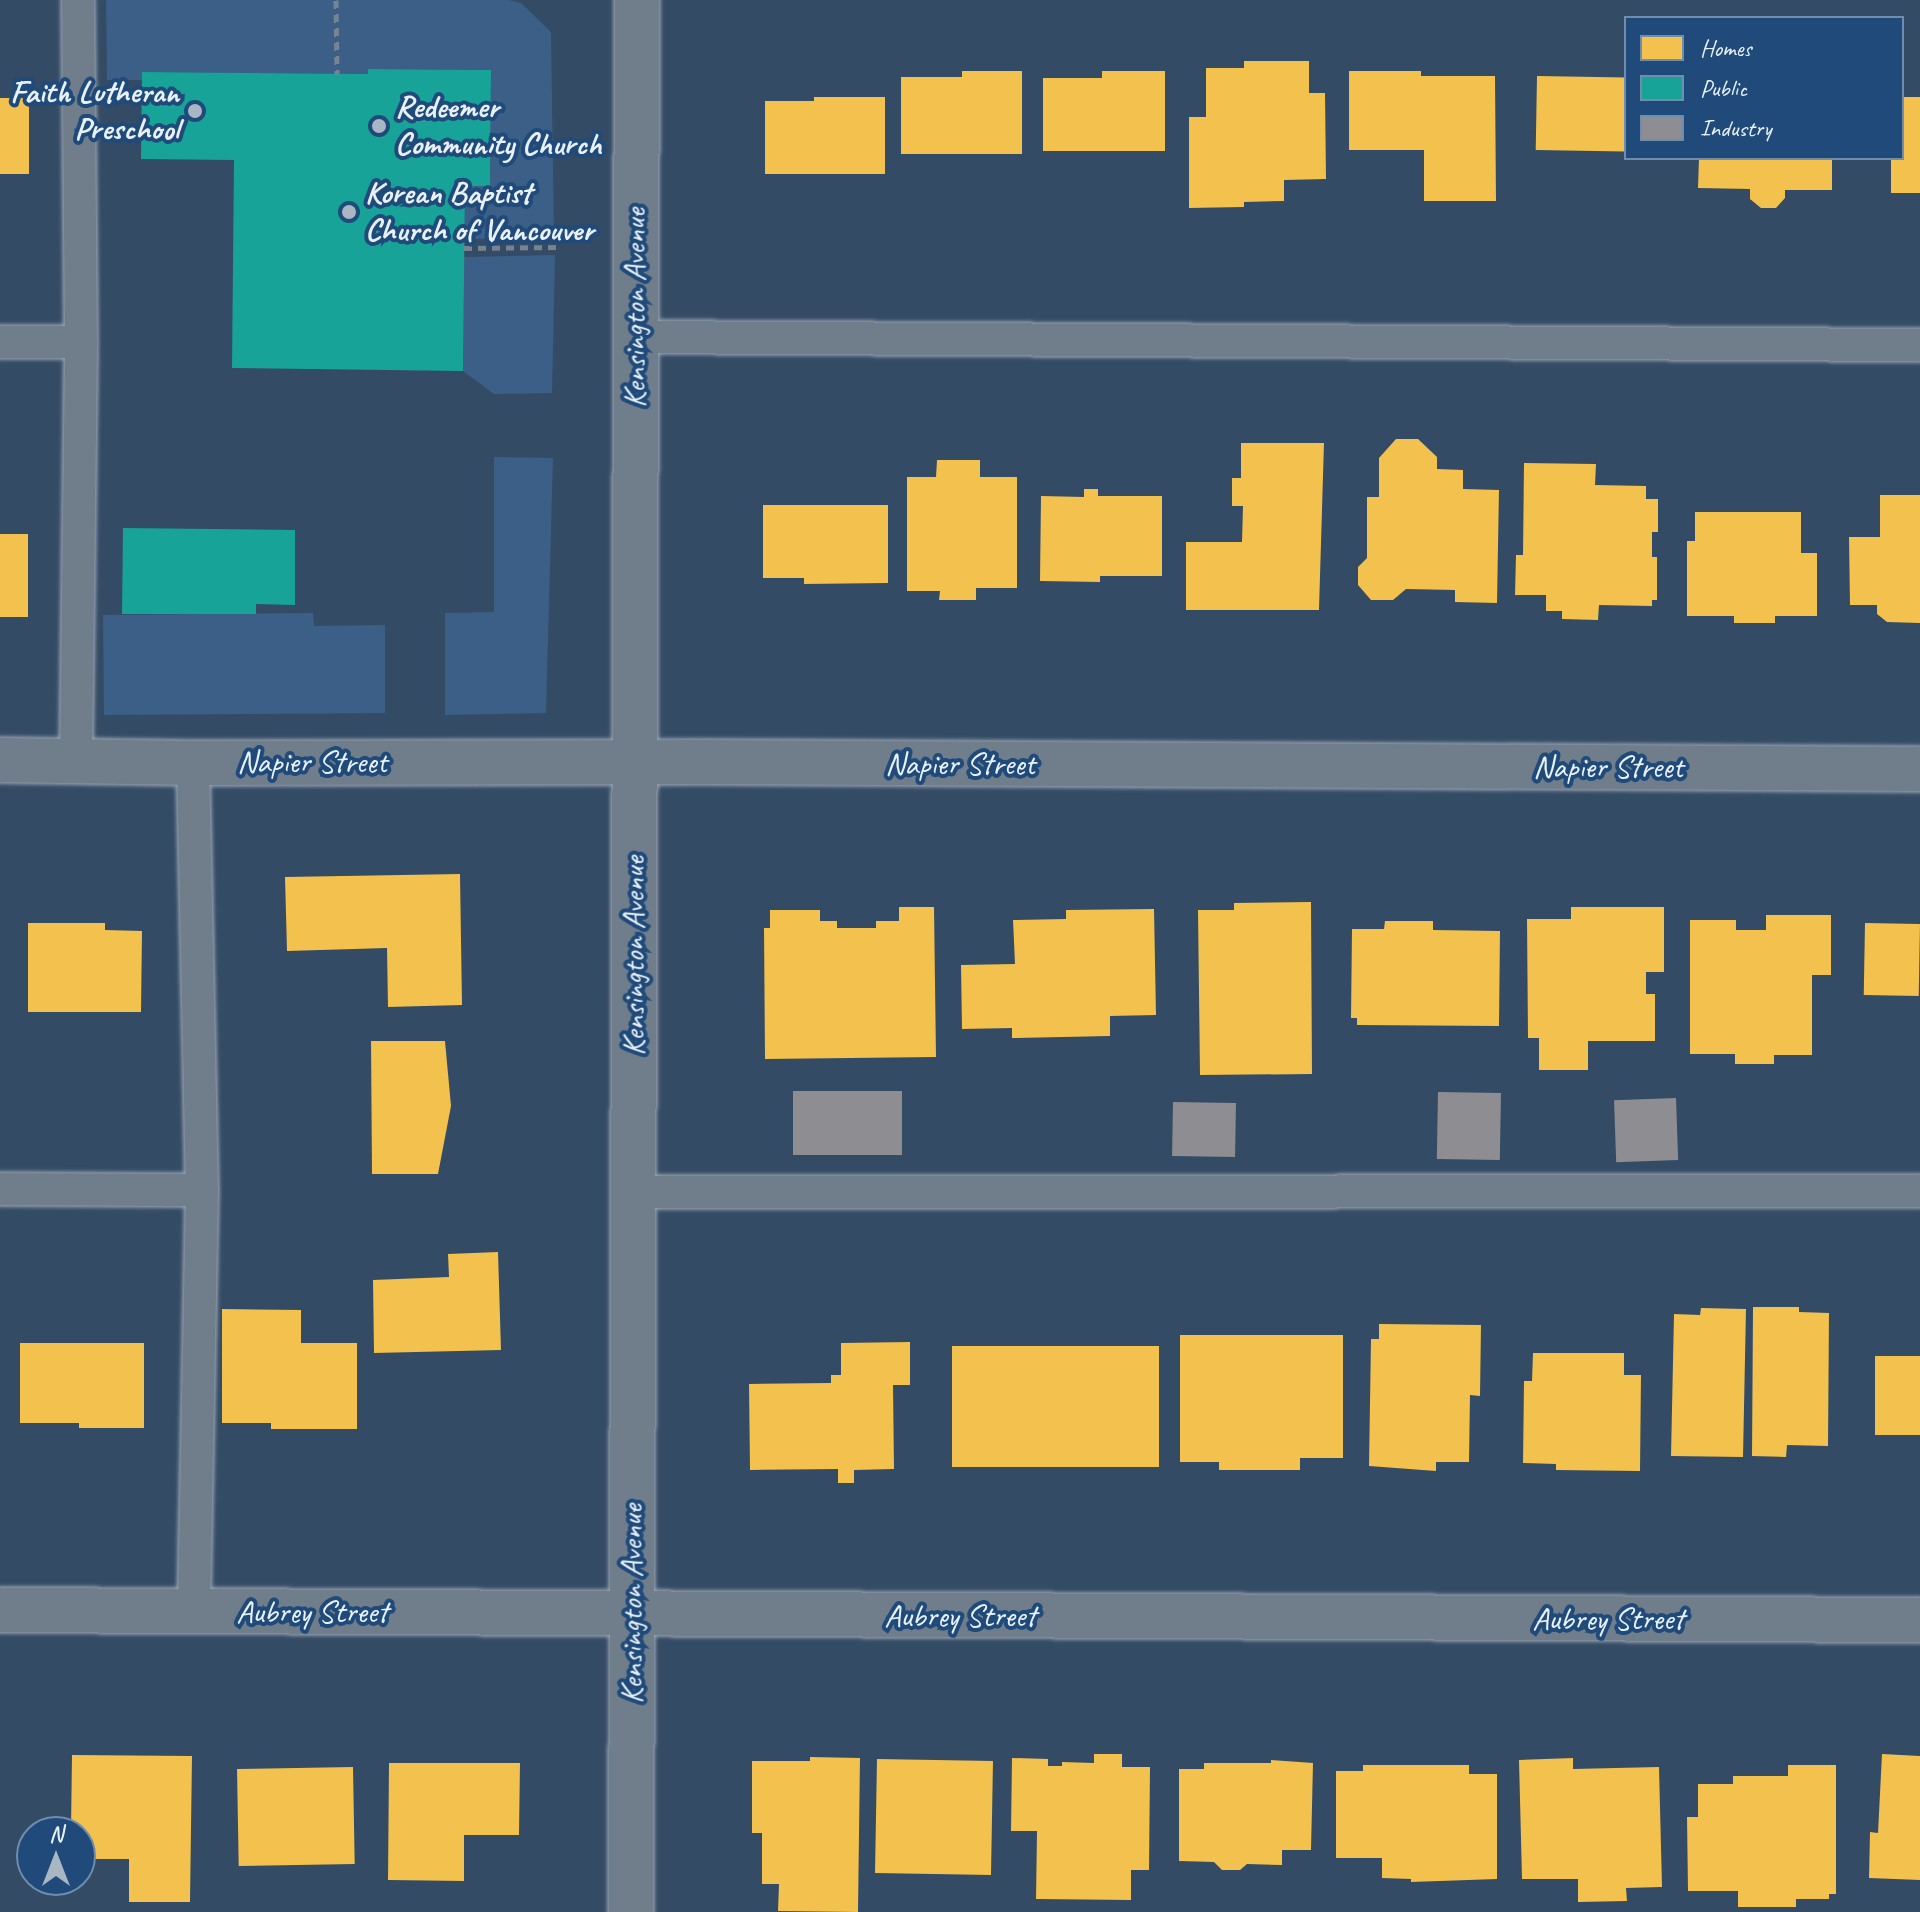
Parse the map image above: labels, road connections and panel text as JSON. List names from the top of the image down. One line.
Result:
{"streets":{"street":["Kensington Avenue","Napier Street","Aubrey Street"]},"crossings":[["Kensington Avenue","Napier Street"],["Kensington Avenue","Aubrey Street"]],"places":["Faith Lutheran Preschool","Redeemer Community Church","Korean Baptist Church of Vancouver"],"legend":["Homes","Public","Industry"],"north":"top"}
